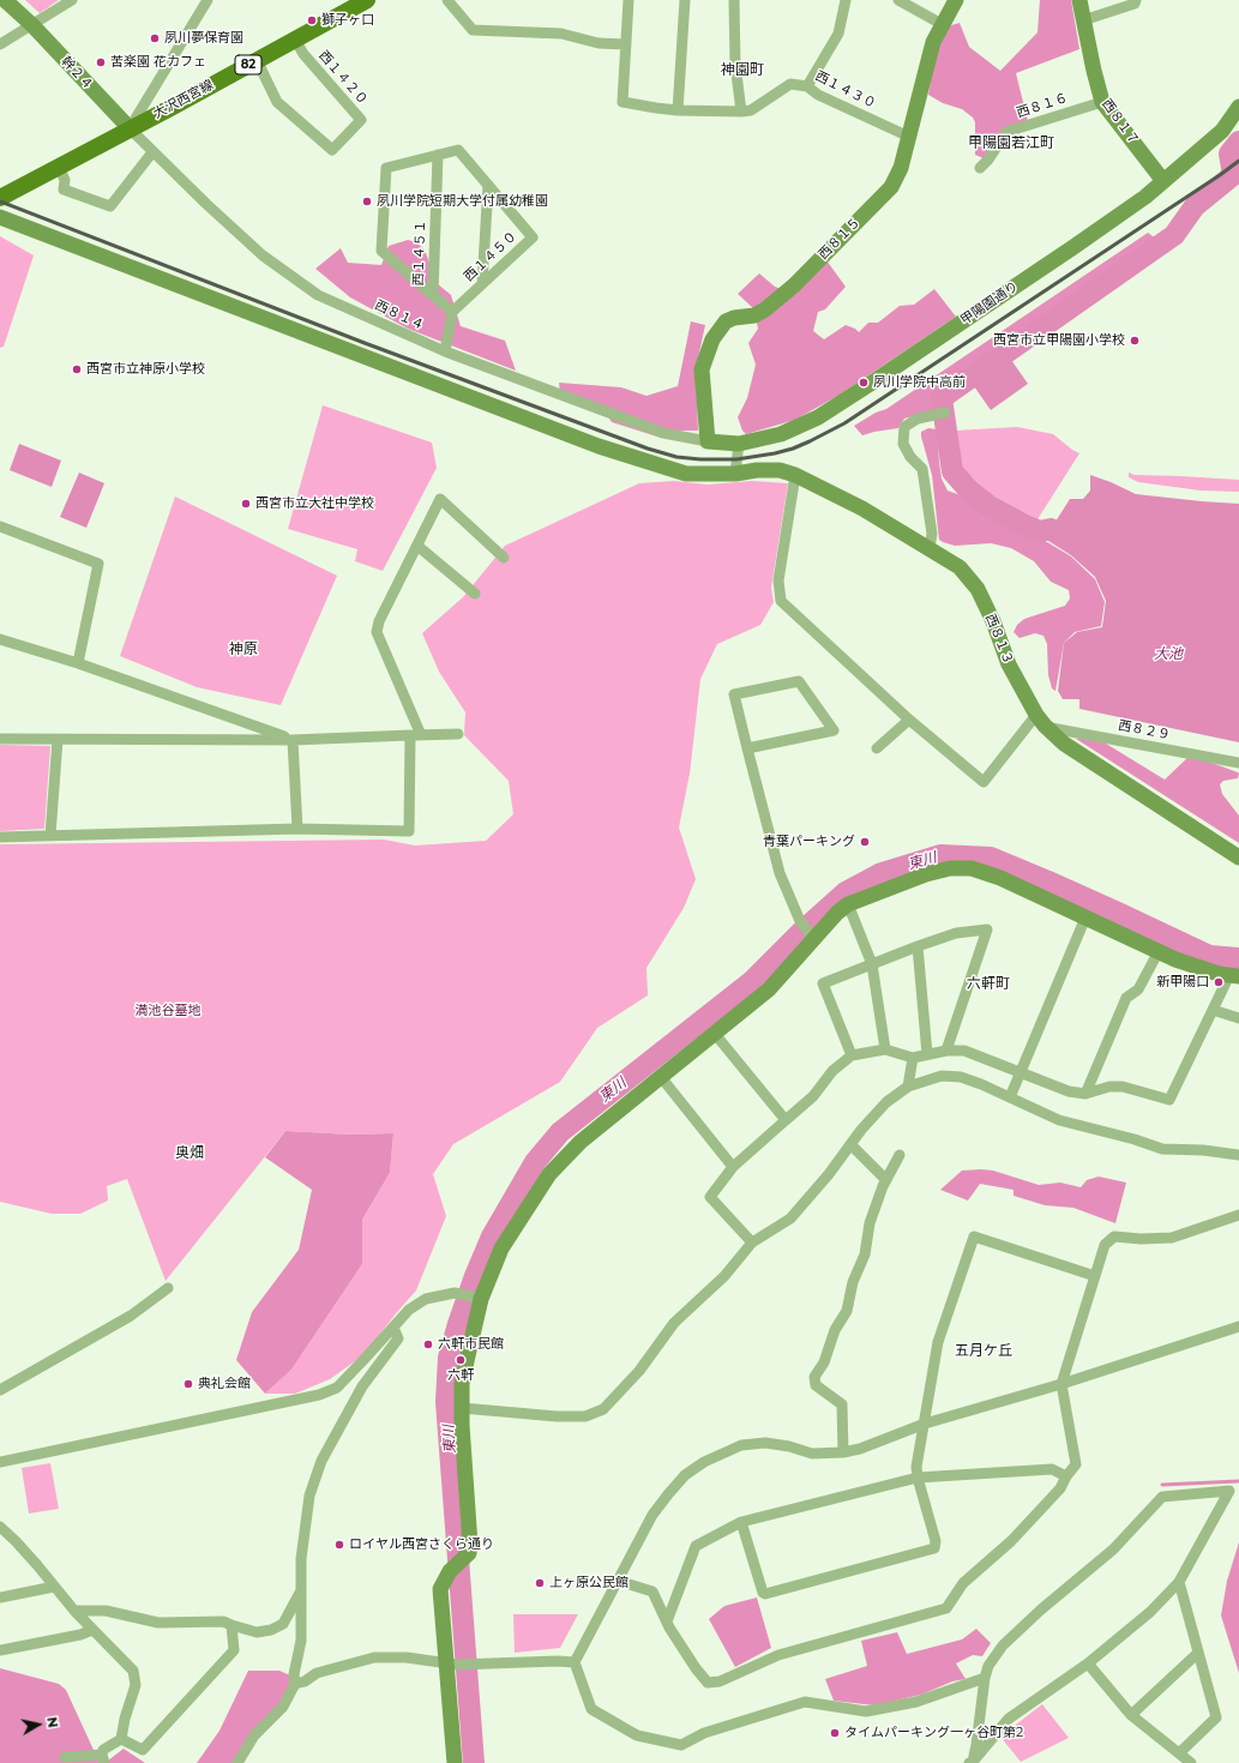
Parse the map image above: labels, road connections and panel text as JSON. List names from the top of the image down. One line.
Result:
{"streets":{"main road":["82","大沢西宮線"],"street":["幹２４","西１４２０","西１４３０","西８１６","西８１７","西８１５","西１４５１","西１４５０","甲陽園通り","西８１４","西８１３","西８２９"]},"crossings":[["幹２４","大沢西宮線"],["幹２４","西８１４"],["西１４２０","大沢西宮線"],["西１４３０","西８１５"],["大沢西宮線","西８１４"],["西８１６","西８１７"],["西８１７","甲陽園通り"],["西８１５","甲陽園通り"],["西８１５","西８１４"],["西１４５１","西１４５０"],["甲陽園通り","西８１４"],["西８１３","西８２９"]],"districts":["神園町","甲陽園若江町","神原","六軒町","奥畑","五月ケ丘"],"water":["大池","東川"],"parks":["満池谷墓地"],"places":["獅子ヶ口","夙川夢保育園","苦楽園 花カフェ","夙川学院短期大学付属幼稚園","西宮市立甲陽園小学校","西宮市立神原小学校","夙川学院中高前","西宮市立大社中学校","青葉パーキング","新甲陽口","六軒市民館","六軒","典礼会館","ロイヤル西宮さくら通り","上ヶ原公民館","タイムパーキング一ヶ谷町第2"],"north":"right"}
